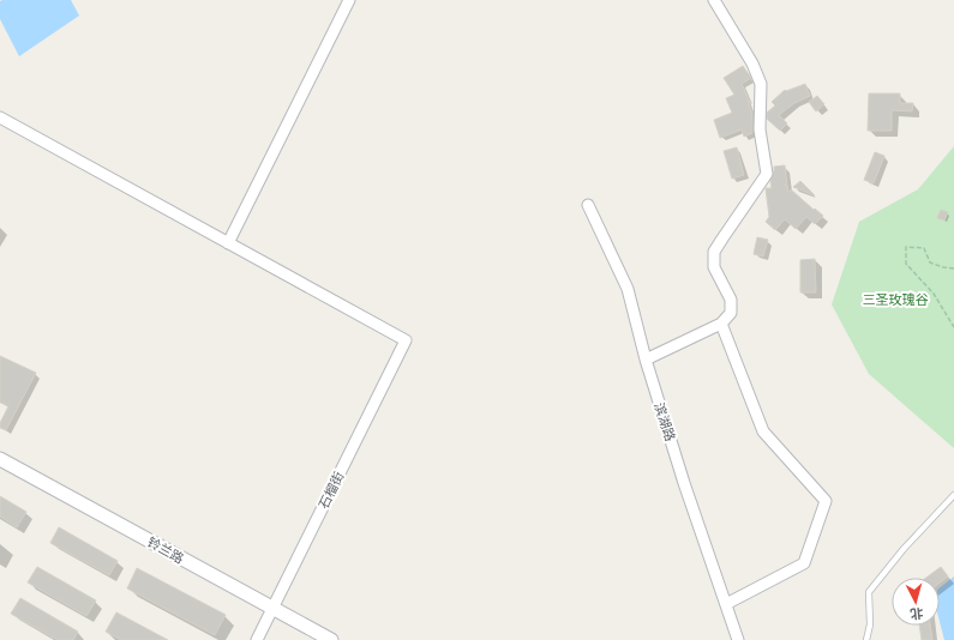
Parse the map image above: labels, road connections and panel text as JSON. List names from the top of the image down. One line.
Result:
{"streets":{"street":["滨湖路","石榴街","铃兰路"]},"crossings":[["石榴街","铃兰路"]],"parks":["三圣玫瑰谷"],"north":"bottom"}
